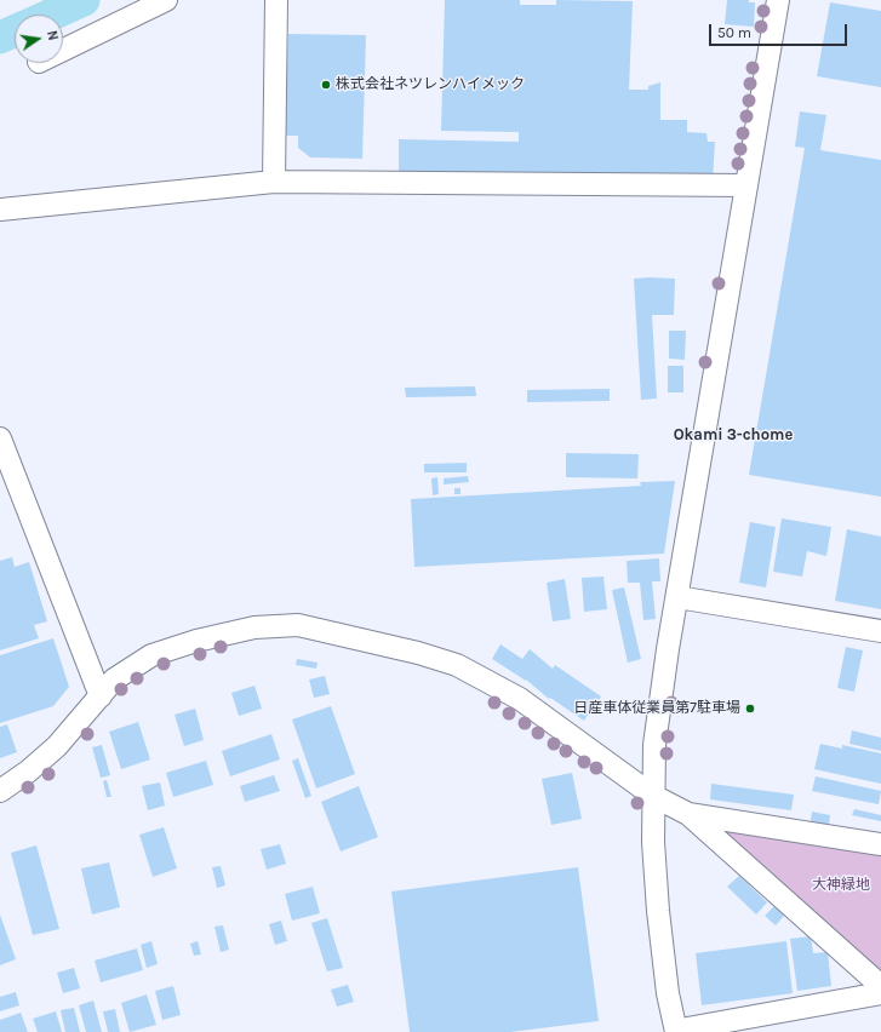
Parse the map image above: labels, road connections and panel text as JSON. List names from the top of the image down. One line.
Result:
{"districts":["Okami 3-chome"],"parks":["大神緑地"],"places":["株式会社ネツレンハイメック","日産車体従業員第7駐車場"],"scale_bar":"50 m","north":"right"}
